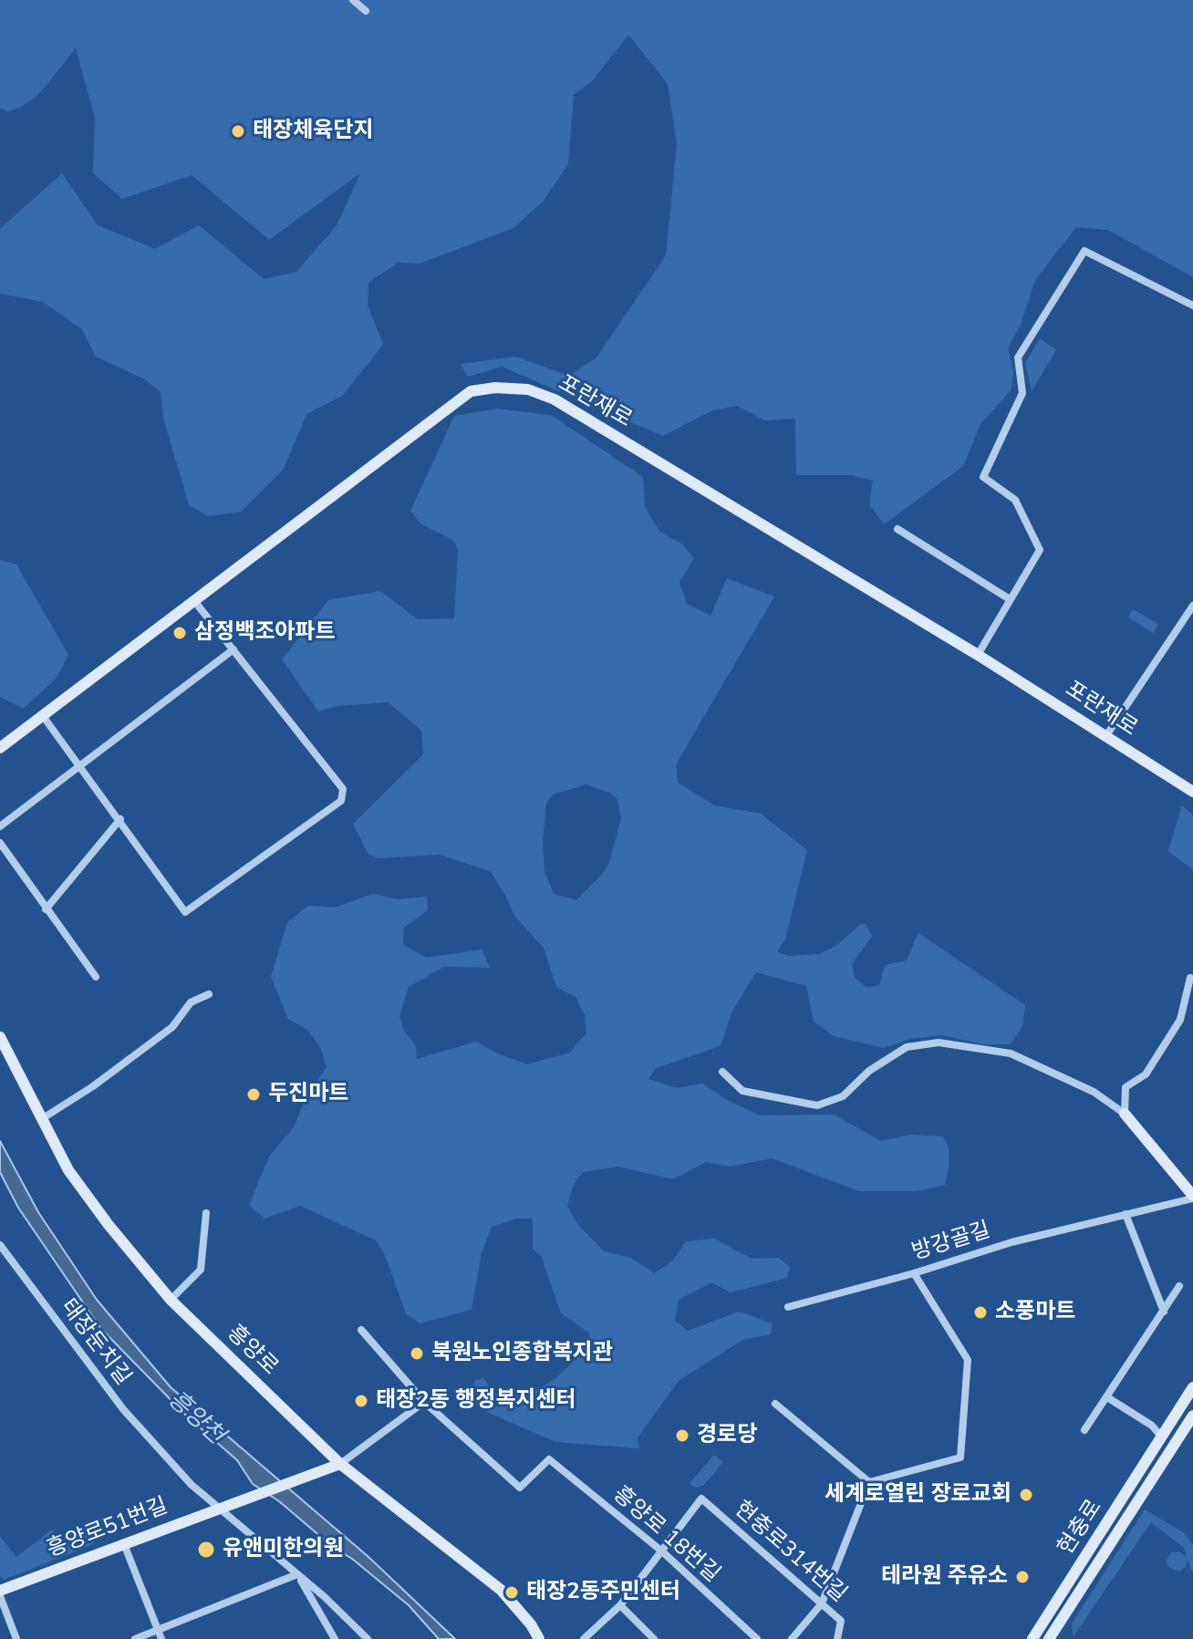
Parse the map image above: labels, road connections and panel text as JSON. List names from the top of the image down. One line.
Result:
{"streets":{"street":["포란재로","방강골길","태장둔치길","흥양로","현충로","흥양로51번길","흥양로 18번길","현충로314번길"]},"crossings":[["태장둔치길","흥양로51번길"],["흥양로","흥양로51번길"],["흥양로 18번길","현충로314번길"]],"water":["흥양천"],"places":["태장체육단지","삼정백조아파트","두진마트","소풍마트","북원노인종합복지관","태장2동 행정복지센터","경로당","세계로열린 장로교회","유앤미한의원","테라원 주유소","태장2동주민센터"]}
